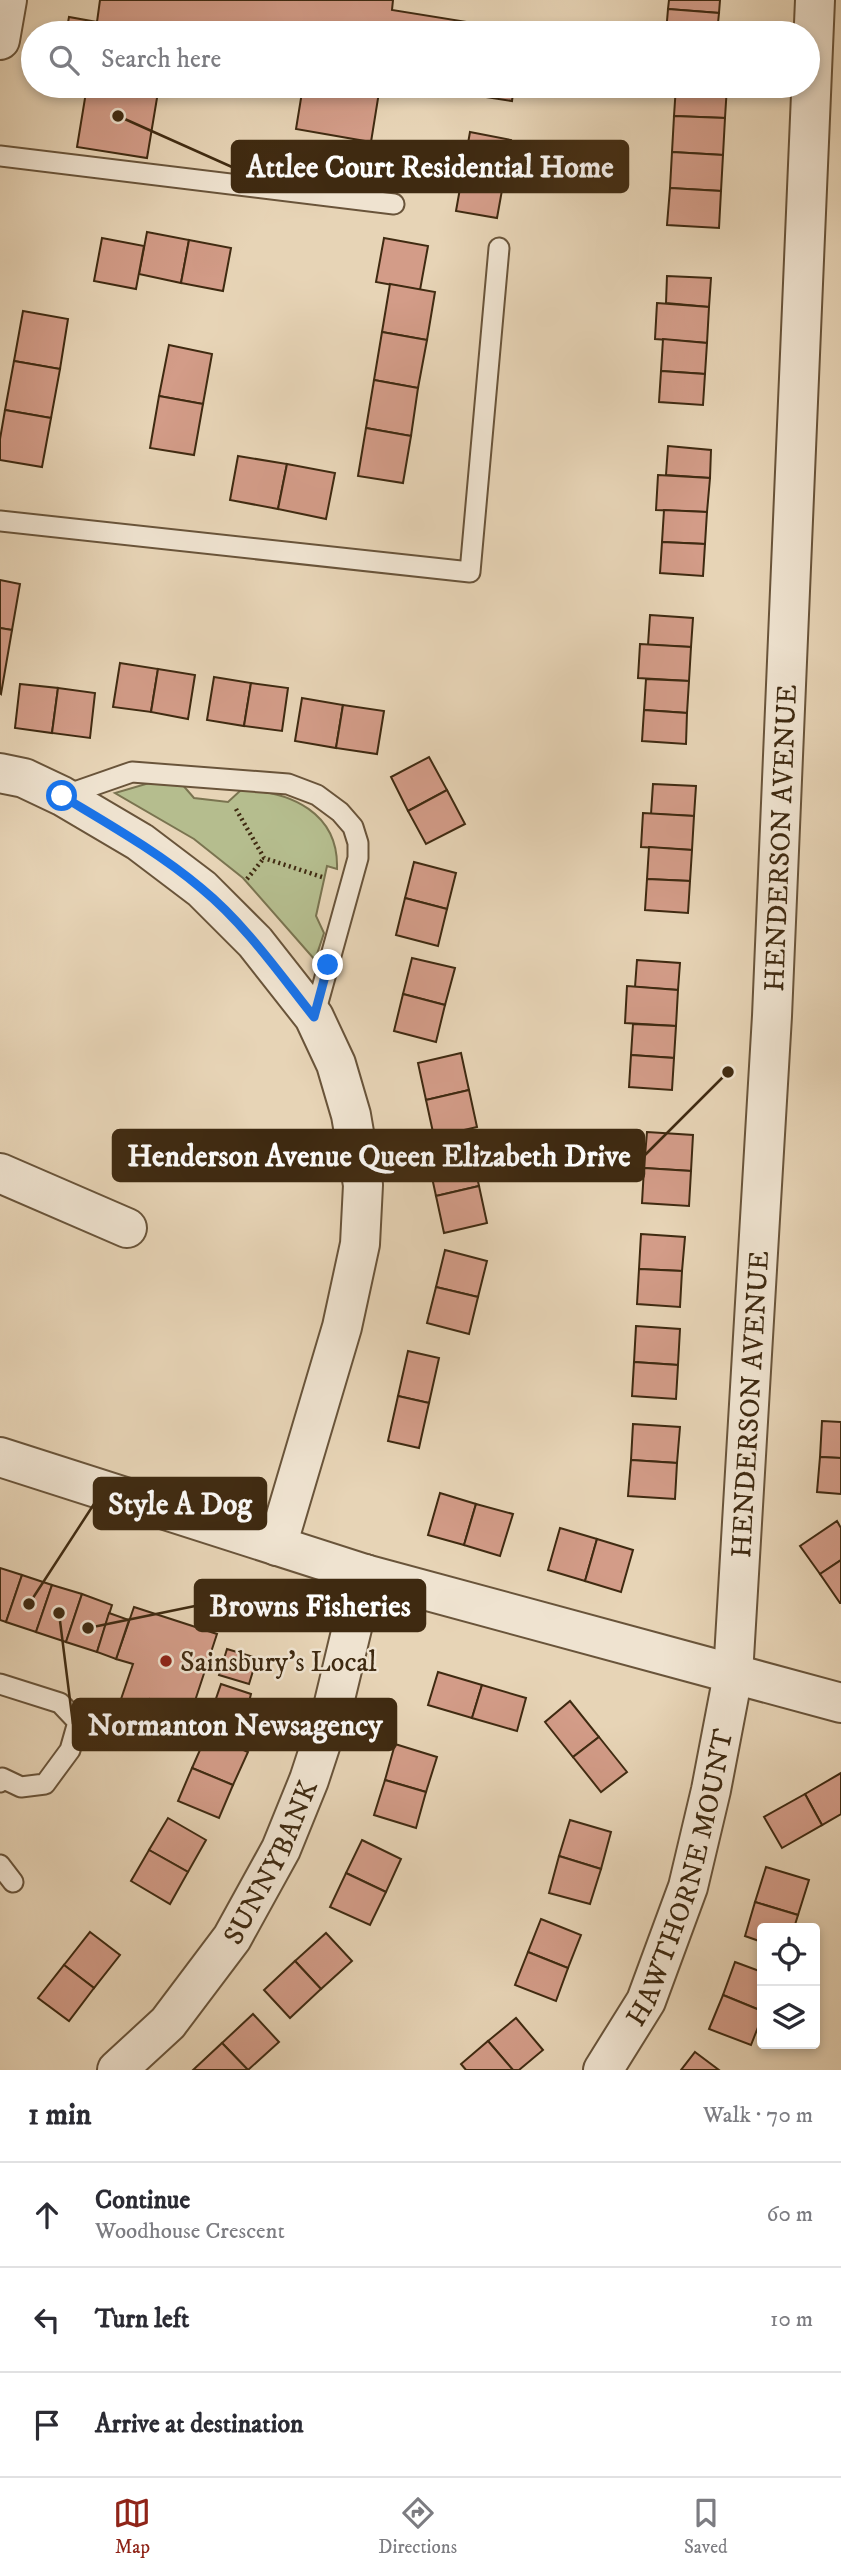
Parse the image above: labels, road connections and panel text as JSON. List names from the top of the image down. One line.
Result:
{"streets":{"street":["HENDERSON AVENUE","SUNNYBANK","HAWTHORNE MOUNT"]},"crossings":[["HENDERSON AVENUE","HAWTHORNE MOUNT"]],"places":["Attlee Court Residential Home","Henderson Avenue Queen Elizabeth Drive","Style A Dog","Normanton Newsagency","Browns Fisheries","Sainsbury's Local"],"page":{"search":"Search here","heading":["1 min","Walk · 70 m"],"list":[["Continue","Woodhouse Crescent","60 m"],["Turn left","10 m"],"Arrive at destination"],"nav":["Map","Directions","Saved"]}}
